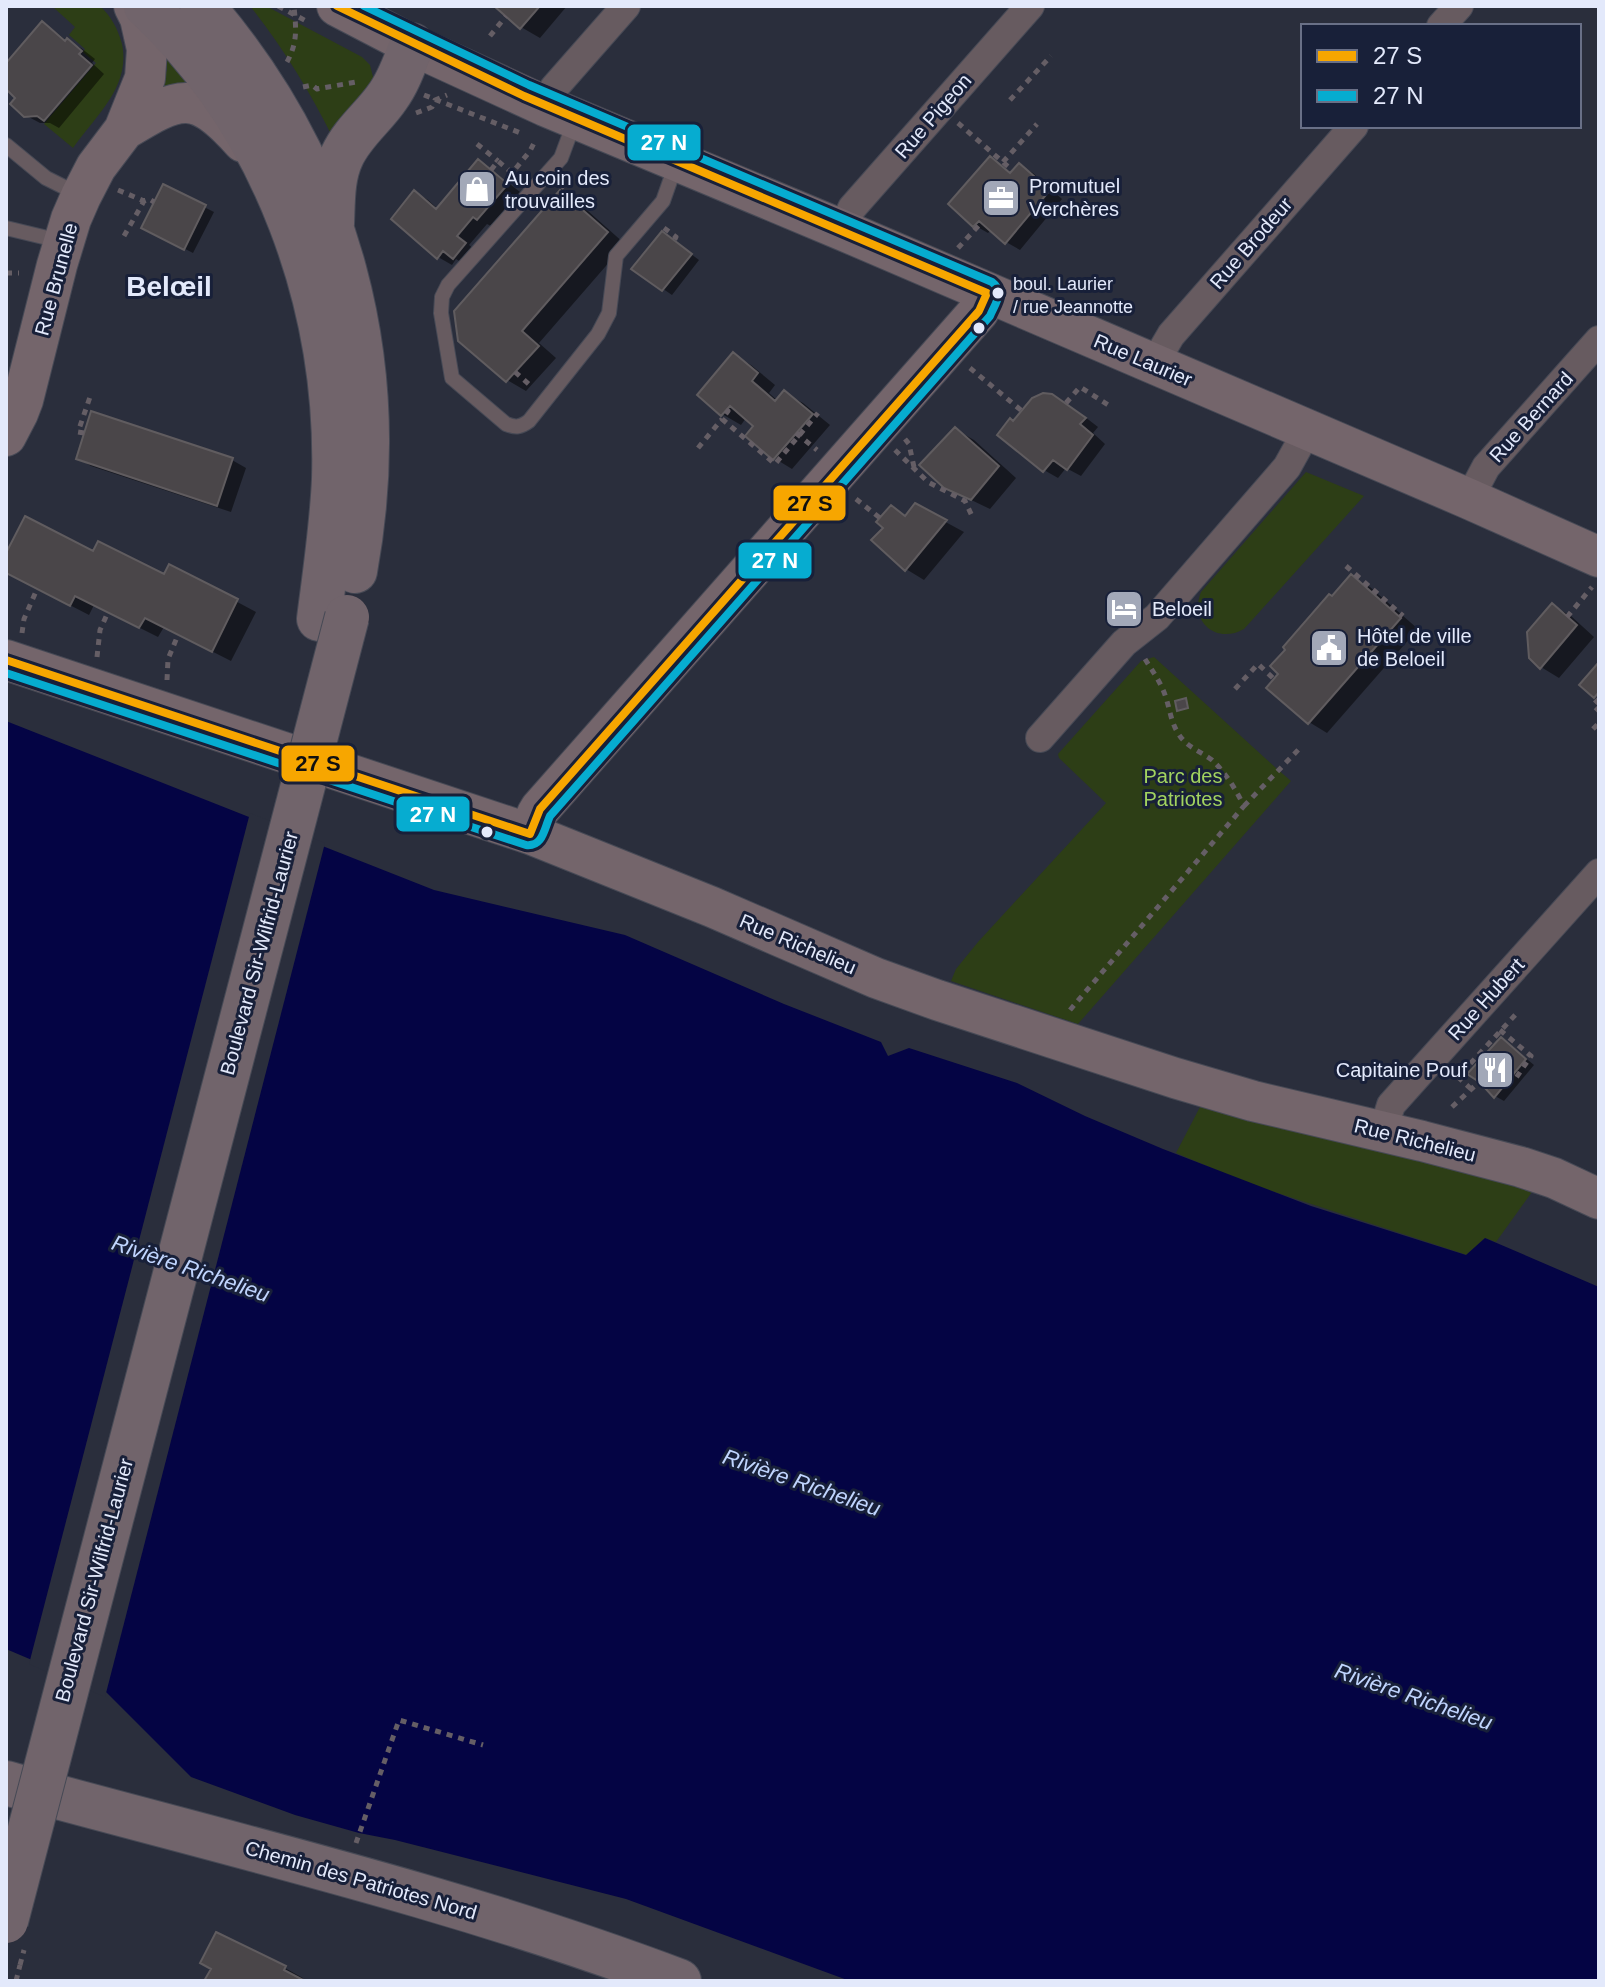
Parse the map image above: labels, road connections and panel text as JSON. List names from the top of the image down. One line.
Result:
{"streets":{"main road":["Boulevard Sir-Wilfrid-Laurier","Chemin des Patriotes Nord"],"street":["Rue Pigeon","Rue Brodeur","Rue Brunelle","Rue Laurier","Rue Bernard","Rue Richelieu","Rue Hubert"]},"crossings":[["Rue Pigeon","Rue Laurier"],["Rue Brodeur","Rue Laurier"],["Rue Brunelle","Boulevard Sir-Wilfrid-Laurier"],["Rue Laurier","Rue Bernard"],["Rue Richelieu","Rue Hubert"],["Boulevard Sir-Wilfrid-Laurier","Chemin des Patriotes Nord"]],"districts":["Belœil"],"water":["Rivière Richelieu"],"parks":["Parc des Patriotes"],"places":{"shop":["Au coin des trouvailles"],"office":["Promutuel Verchères"],"other":["boul. Laurier / rue Jeannotte"],"hotel":["Beloeil"],"public building":["Hôtel de ville de Beloeil"],"restaurant":["Capitaine Pouf"]},"legend":["27 S","27 N"]}
